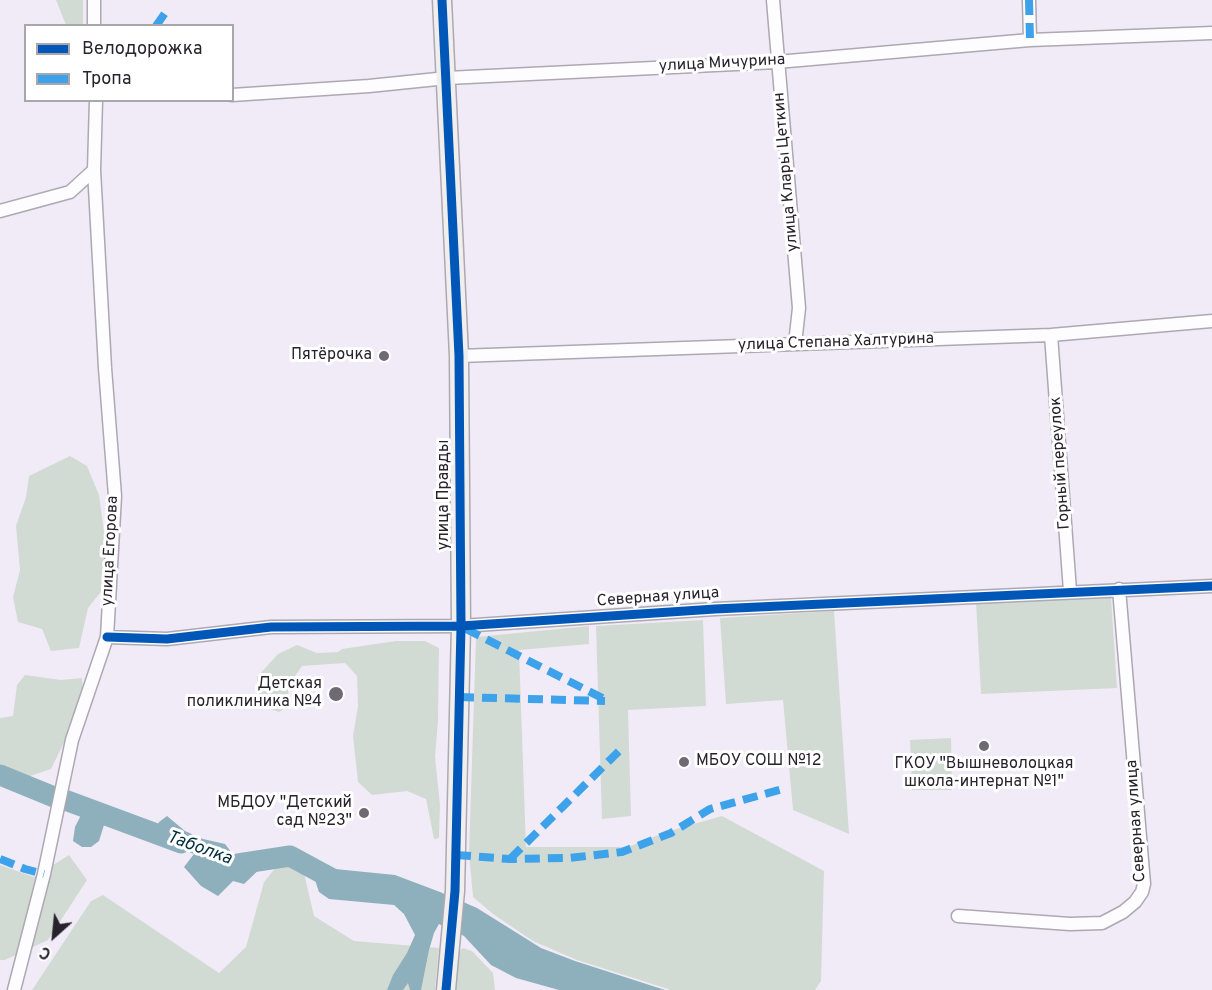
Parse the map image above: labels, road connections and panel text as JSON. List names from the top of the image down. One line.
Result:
{"streets":{"street":["улица Мичурина","улица Клары Цеткин","улица Степана Халтурина","Горный переулок","улица Правды","улица Егорова","Северная улица"]},"crossings":[["улица Мичурина","улица Клары Цеткин"],["улица Мичурина","улица Правды"],["улица Клары Цеткин","улица Степана Халтурина"],["улица Степана Халтурина","Горный переулок"],["улица Степана Халтурина","улица Правды"],["Горный переулок","Северная улица"],["улица Правды","Северная улица"],["улица Егорова","Северная улица"]],"water":["Таболка"],"places":["Пятёрочка","Детская поликлиника №4","ГКОУ \"Вышневолоцкая школа-интернат №1\"","МБОУ СОШ №12","МБДОУ \"Детский сад №23\""],"legend":["Велодорожка","Тропа"],"north":"bottom left"}
